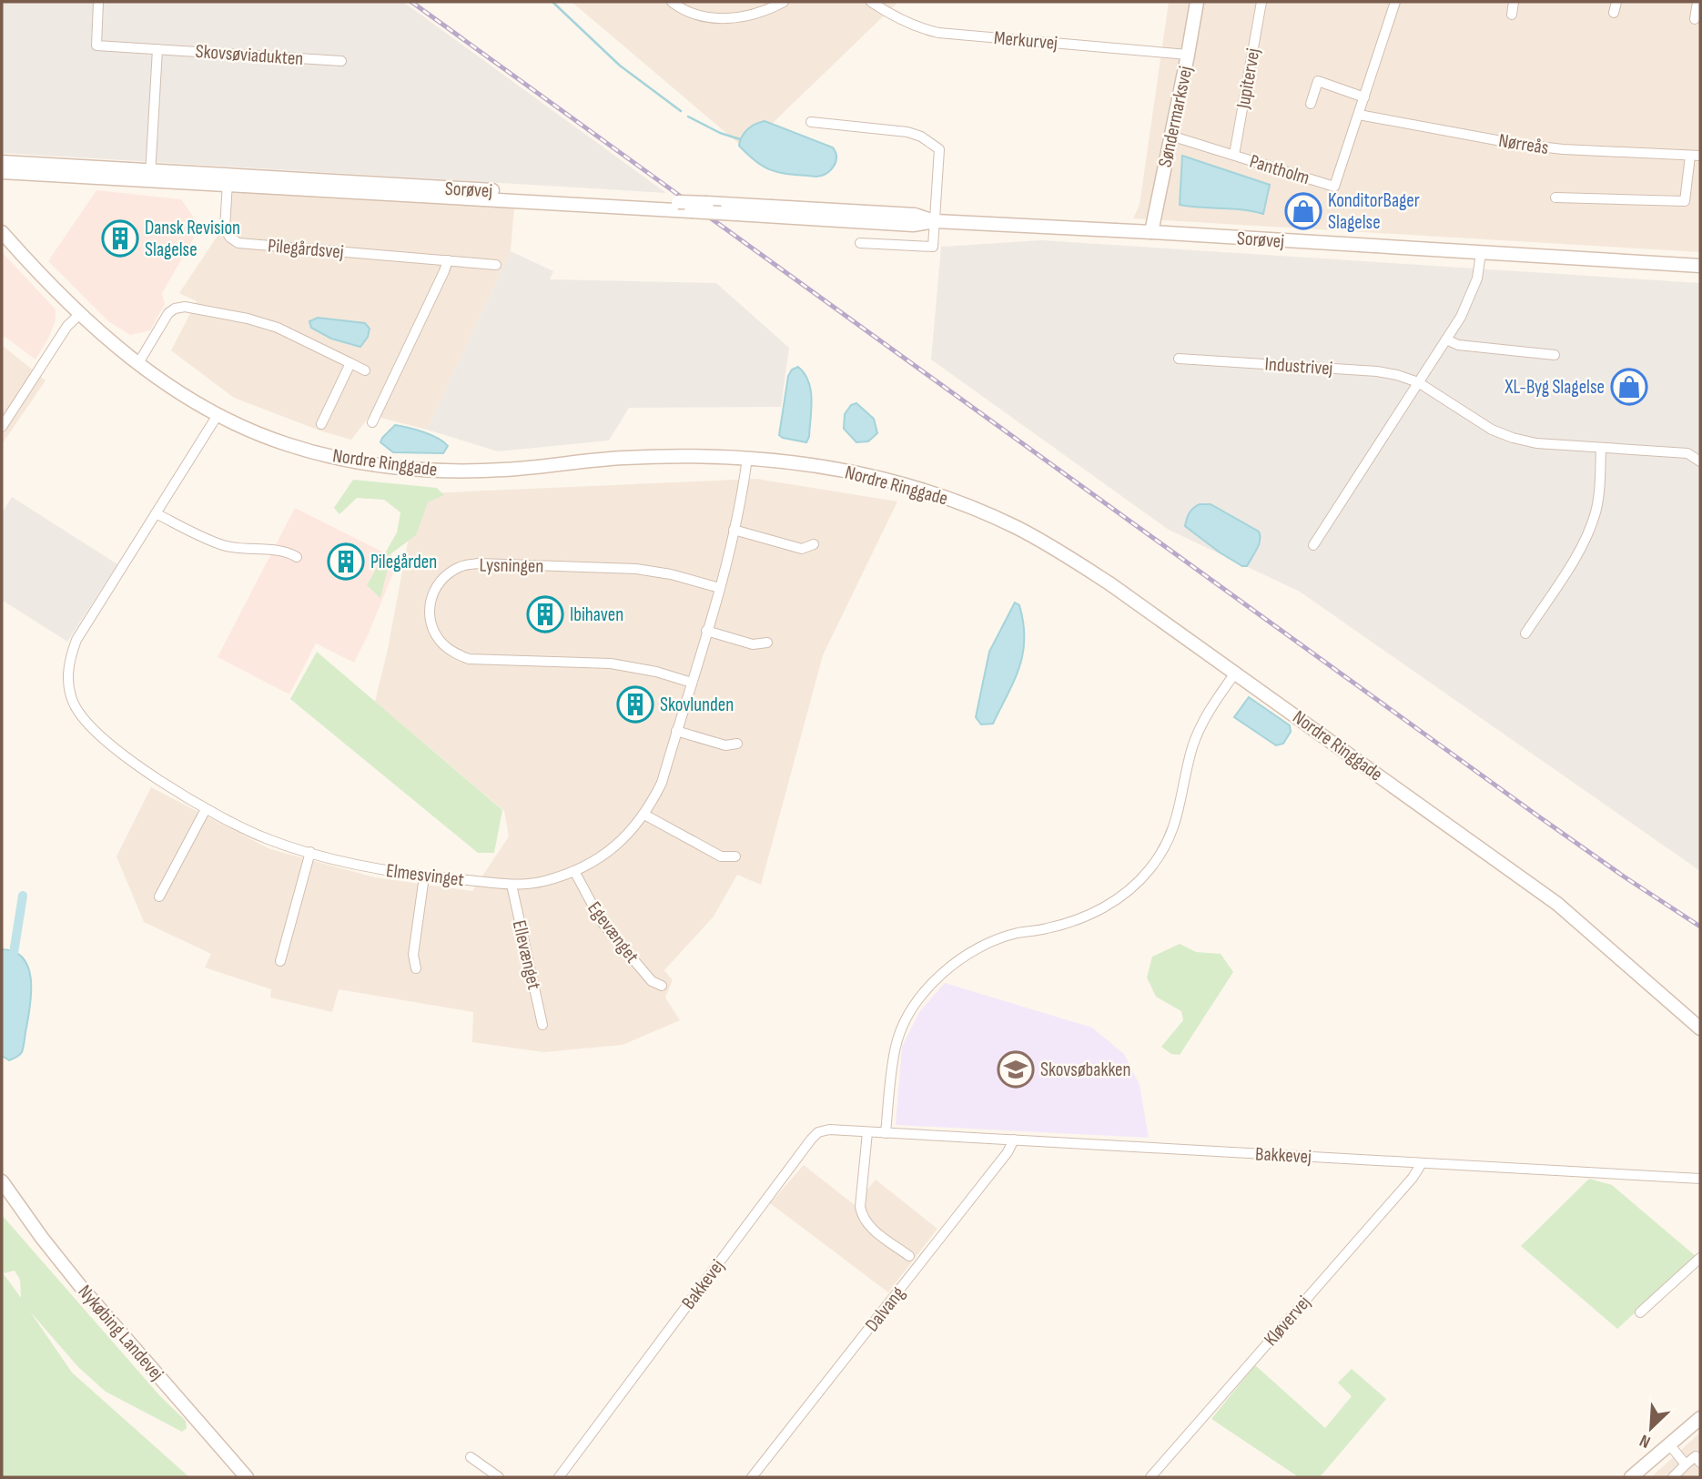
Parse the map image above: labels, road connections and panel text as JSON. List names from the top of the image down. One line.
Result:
{"streets":{"street":["Merkurvej","Skovsøviadukten","Jupitervej","Søndermarksvej","Nørreås","Pantholm","Sorøvej","Pilegårdsvej","Industrivej","Nordre Ringgade","Lysningen","Elmesvinget","Egevænget","Ellevænget","Bakkevej","Dalvang","Kløvervej","Nykøbing Landevej"]},"crossings":[["Merkurvej","Søndermarksvej"],["Jupitervej","Pantholm"],["Søndermarksvej","Pantholm"],["Søndermarksvej","Sorøvej"],["Nørreås","Pantholm"],["Sorøvej","Pilegårdsvej"],["Nordre Ringgade","Elmesvinget"],["Lysningen","Elmesvinget"],["Elmesvinget","Egevænget"],["Elmesvinget","Ellevænget"],["Bakkevej","Dalvang"],["Bakkevej","Kløvervej"]],"places":{"shop":["KonditorBager Slagelse","XL-Byg Slagelse"],"building":["Dansk Revision Slagelse","Pilegården","Ibihaven","Skovlunden"],"school or university":["Skovsøbakken"]},"north":"bottom left"}
